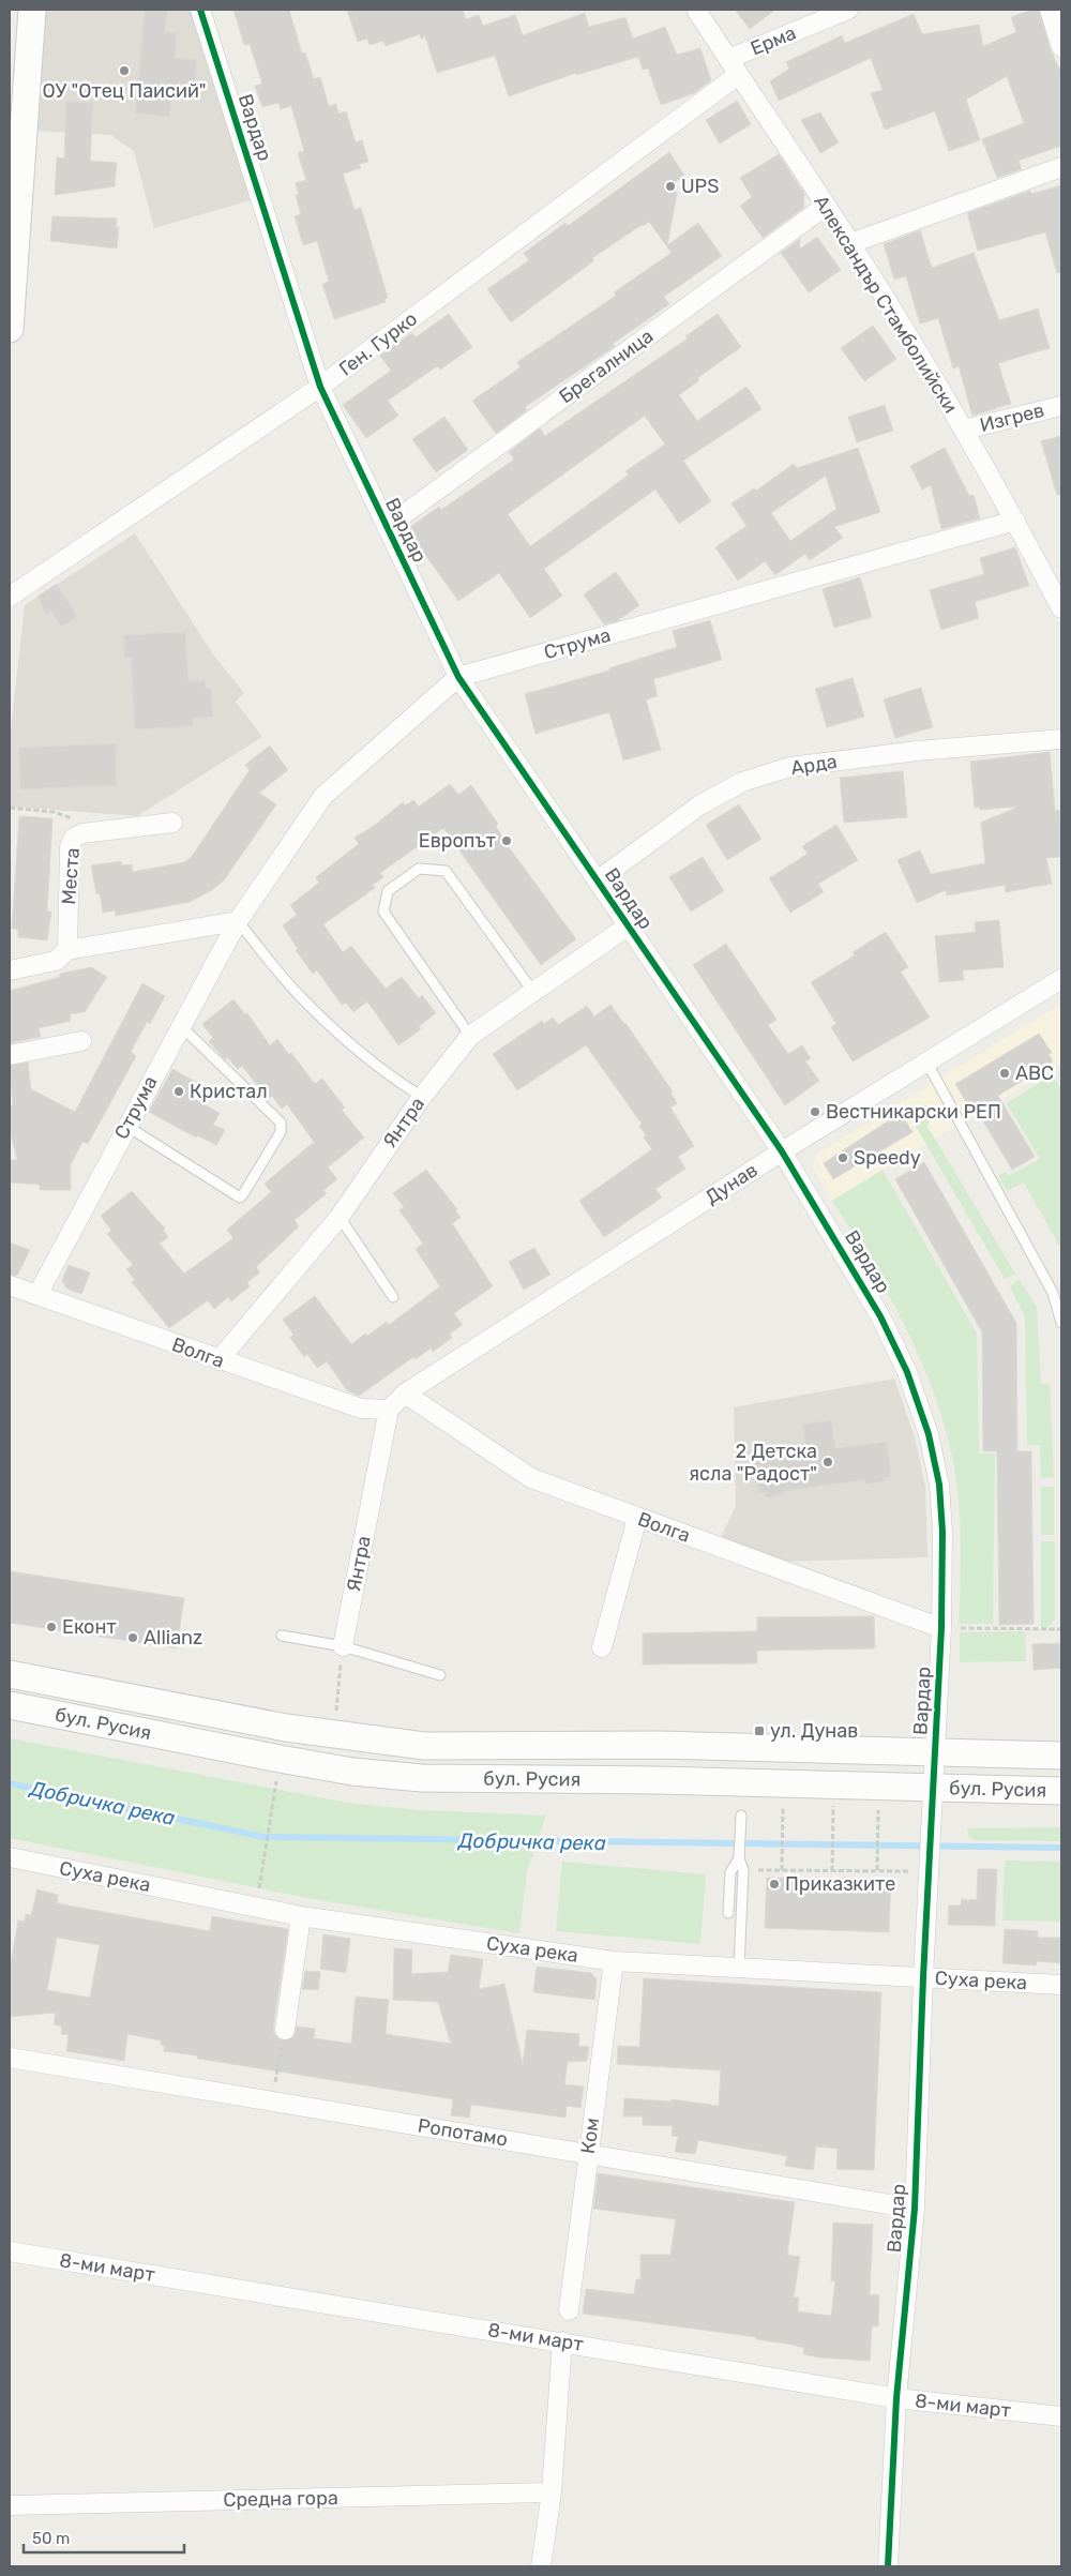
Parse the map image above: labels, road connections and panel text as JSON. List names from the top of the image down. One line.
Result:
{"streets":{"main road":["бул. Русия"],"street":["Ерма","Вардар","Александър Стамболийски","Ген. Гурко","Брегалница","Изгрев","Струма","Арда","Места","Янтра","Дунав","Волга","Суха река","Ропотамо","Ком","8-ми март","Средна гора"]},"crossings":[["Ерма","Александър Стамболийски"],["Вардар","Ген. Гурко"],["Вардар","Брегалница"],["Вардар","Струма"],["Вардар","Арда"],["Вардар","Янтра"],["Вардар","Дунав"],["Вардар","Волга"],["Вардар","бул. Русия"],["Вардар","Суха река"],["Вардар","Ропотамо"],["Вардар","8-ми март"],["Александър Стамболийски","Ген. Гурко"],["Александър Стамболийски","Брегалница"],["Александър Стамболийски","Изгрев"],["Александър Стамболийски","Струма"],["Струма","Волга"],["Янтра","Волга"],["Дунав","Волга"],["Суха река","Ком"],["Ропотамо","Ком"]],"water":["Добричка река"],"places":{"other":["ОУ \"Отец Паисий\"","UPS","Европът","ABC","Кристал","Вестникарски РЕП","Speedy","2 Детска ясла \"Радост\"","Еконт","Allianz","Приказките"],"transit":["ул. Дунав"]},"scale_bar":"50 m"}
